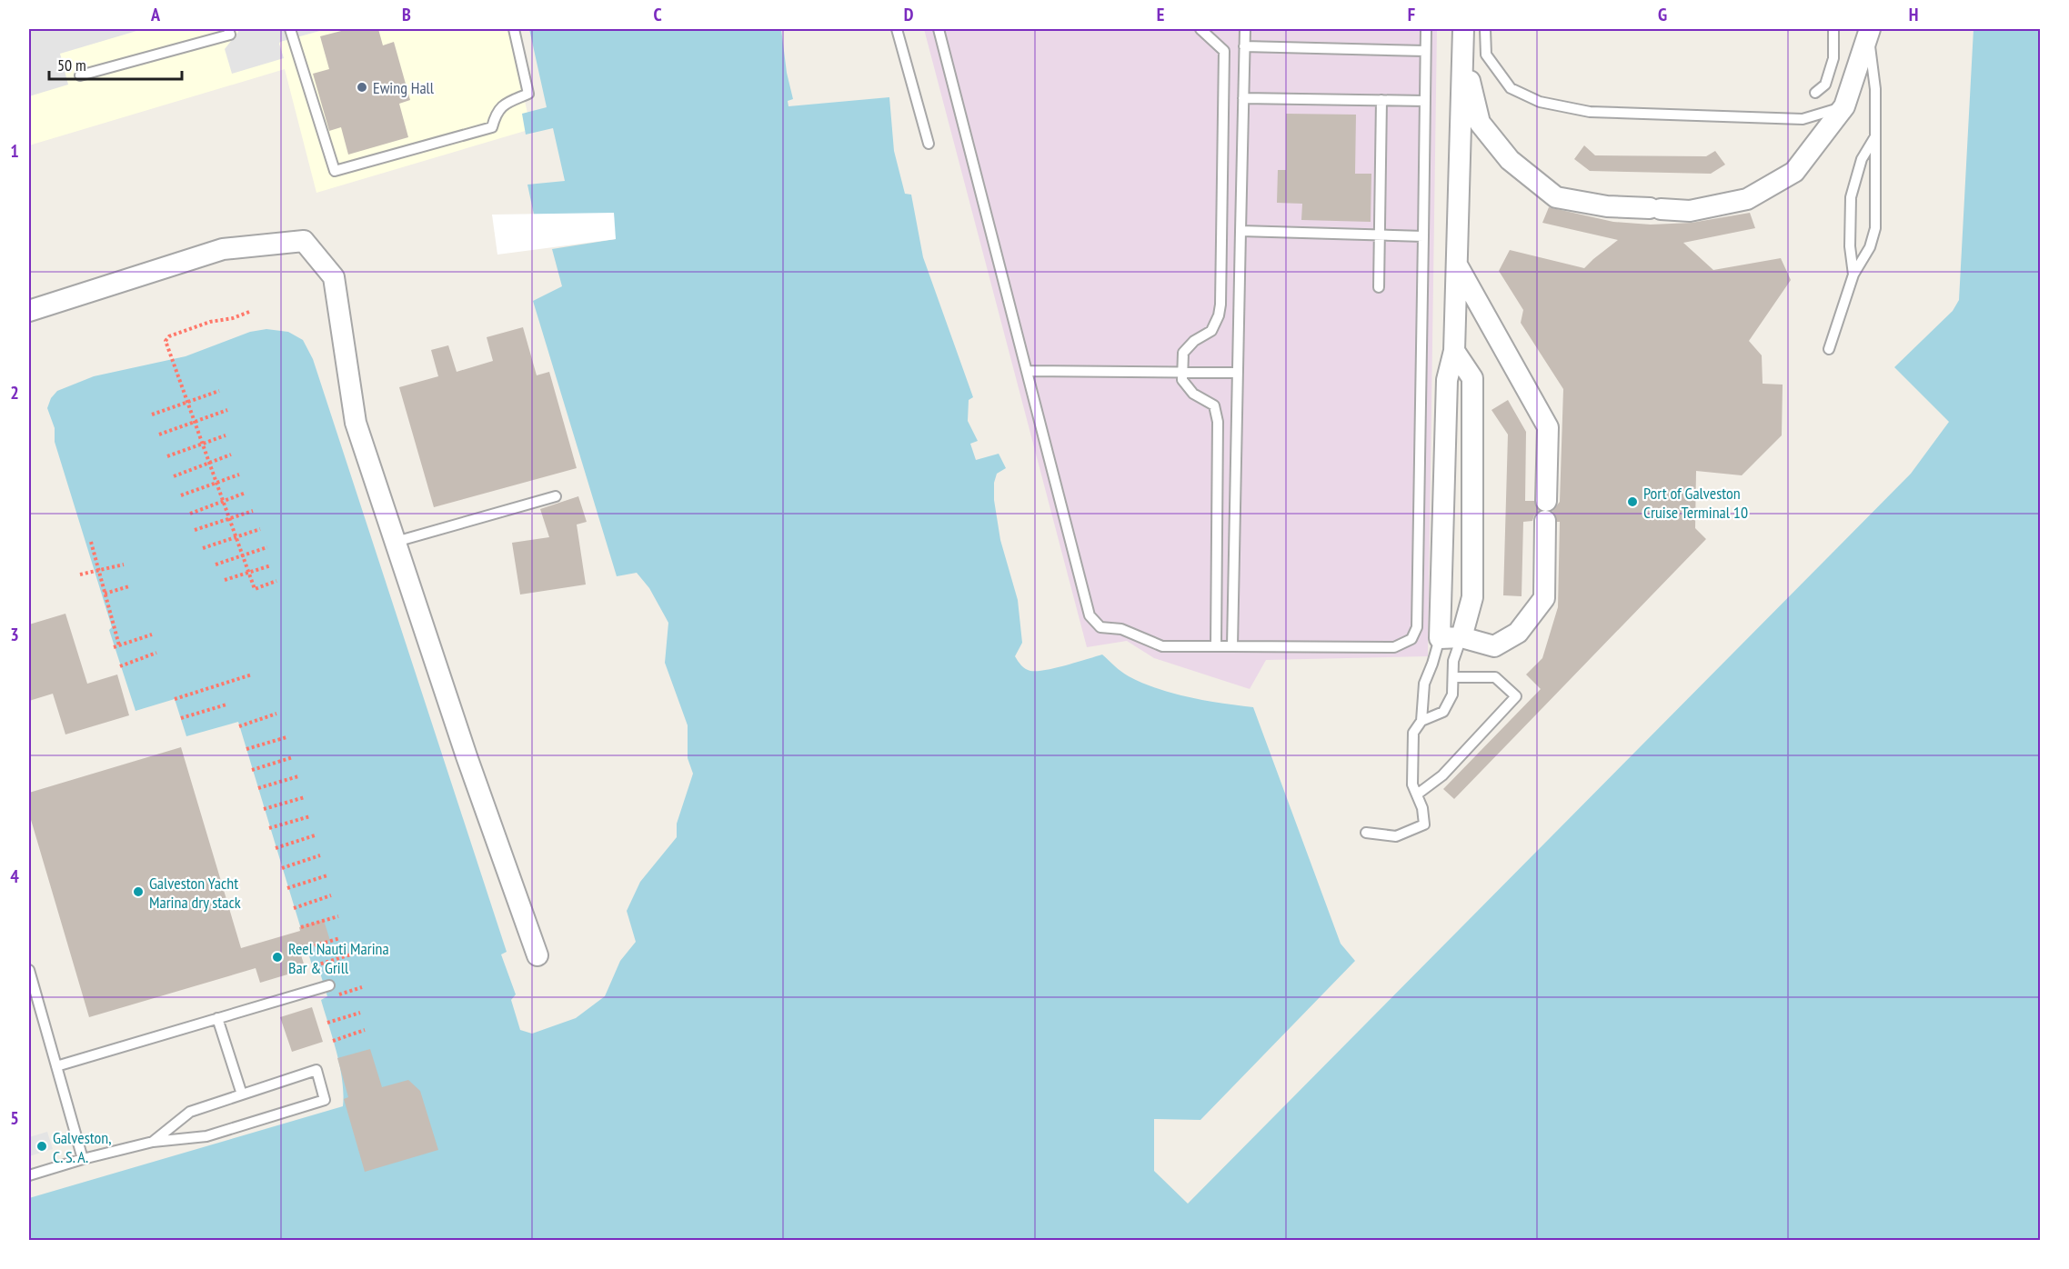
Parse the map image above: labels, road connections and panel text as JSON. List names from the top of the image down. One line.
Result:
{"places":["Ewing Hall","Port of Galveston Cruise Terminal 10","Galveston Yacht Marina dry stack","Reel Nauti Marina Bar & Grill","Galveston, C. S. A."],"scale_bar":"50 m","grid":{"columns":["A","B","C","D","E","F","G","H"],"rows":["1","2","3","4","5"]}}
